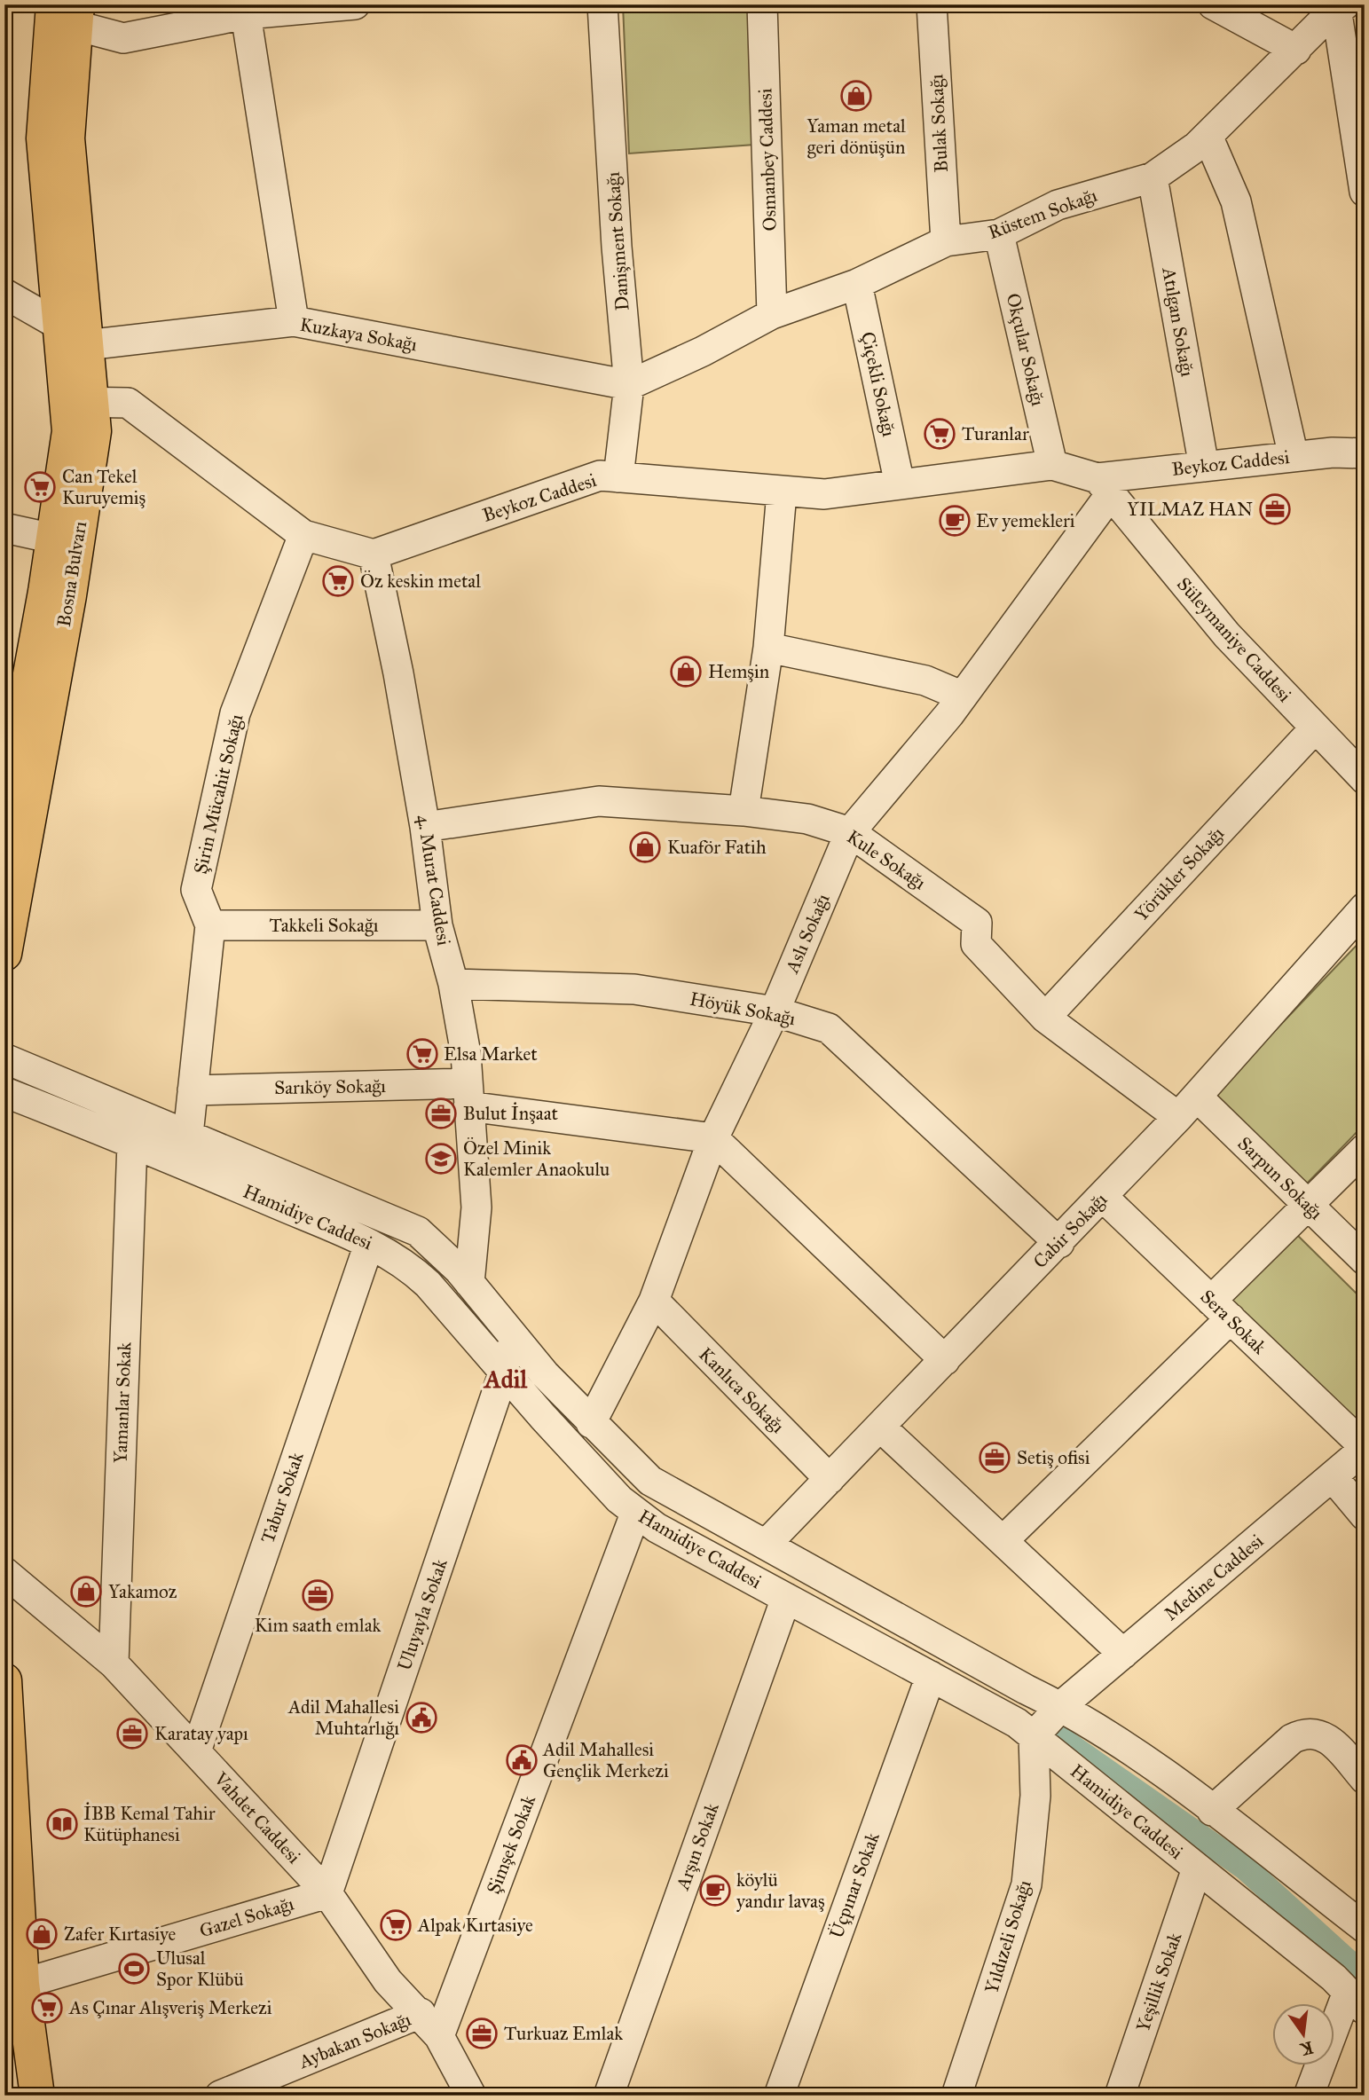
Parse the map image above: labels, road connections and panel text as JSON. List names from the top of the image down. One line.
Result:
{"streets":{"main road":["Bosna Bulvarı"],"street":["Bulak Sokağı","Osmanbey Caddesi","Rüstem Sokağı","Danişment Sokağı","Atılgan Sokağı","Kuzkaya Sokağı","Okçular Sokağı","Çiçekli Sokağı","Beykoz Caddesi","Süleymaniye Caddesi","Şirin Mücahit Sokağı","Kule Sokağı","Yörükler Sokağı","4. Murat Caddesi","Takkeli Sokağı","Aslı Sokağı","Höyük Sokağı","Sarıköy Sokağı","Sarpun Sokağı","Hamidiye Caddesi","Cabir Sokağı","Sera Sokak","Kanlıca Sokağı","Yamanlar Sokak","Tabur Sokak","Medine Caddesi","Uluyayla Sokak","Vahdet Caddesi","Şimşek Sokak","Arşın Sokak","Üçpınar Sokak","Gazel Sokağı","Yıldızeli Sokağı","Yeşillik Sokak","Aybakan Sokağı"]},"crossings":[["Bulak Sokağı","Rüstem Sokağı"],["Osmanbey Caddesi","Rüstem Sokağı"],["Rüstem Sokağı","Danişment Sokağı"],["Rüstem Sokağı","Atılgan Sokağı"],["Rüstem Sokağı","Kuzkaya Sokağı"],["Rüstem Sokağı","Okçular Sokağı"],["Rüstem Sokağı","Çiçekli Sokağı"],["Danişment Sokağı","Kuzkaya Sokağı"],["Danişment Sokağı","Beykoz Caddesi"],["Atılgan Sokağı","Beykoz Caddesi"],["Kuzkaya Sokağı","Bosna Bulvarı"],["Okçular Sokağı","Beykoz Caddesi"],["Çiçekli Sokağı","Beykoz Caddesi"],["Beykoz Caddesi","Süleymaniye Caddesi"],["Beykoz Caddesi","4. Murat Caddesi"],["Beykoz Caddesi","Aslı Sokağı"],["Süleymaniye Caddesi","Yörükler Sokağı"],["Süleymaniye Caddesi","Aslı Sokağı"],["Şirin Mücahit Sokağı","Takkeli Sokağı"],["Şirin Mücahit Sokağı","Sarıköy Sokağı"],["Şirin Mücahit Sokağı","Hamidiye Caddesi"],["Kule Sokağı","Yörükler Sokağı"],["Kule Sokağı","4. Murat Caddesi"],["Kule Sokağı","Aslı Sokağı"],["Kule Sokağı","Sarpun Sokağı"],["Kule Sokağı","Cabir Sokağı"],["4. Murat Caddesi","Takkeli Sokağı"],["4. Murat Caddesi","Höyük Sokağı"],["4. Murat Caddesi","Sarıköy Sokağı"],["4. Murat Caddesi","Hamidiye Caddesi"],["Aslı Sokağı","Höyük Sokağı"],["Aslı Sokağı","Sarıköy Sokağı"],["Aslı Sokağı","Hamidiye Caddesi"],["Aslı Sokağı","Kanlıca Sokağı"],["Höyük Sokağı","Cabir Sokağı"],["Sarpun Sokağı","Cabir Sokağı"],["Hamidiye Caddesi","Cabir Sokağı"],["Hamidiye Caddesi","Yamanlar Sokak"],["Hamidiye Caddesi","Tabur Sokak"],["Hamidiye Caddesi","Medine Caddesi"],["Hamidiye Caddesi","Uluyayla Sokak"],["Hamidiye Caddesi","Şimşek Sokak"],["Hamidiye Caddesi","Arşın Sokak"],["Hamidiye Caddesi","Üçpınar Sokak"],["Hamidiye Caddesi","Yıldızeli Sokağı"],["Hamidiye Caddesi","Yeşillik Sokak"],["Cabir Sokağı","Sera Sokak"],["Cabir Sokağı","Kanlıca Sokağı"],["Sera Sokak","Medine Caddesi"],["Yamanlar Sokak","Vahdet Caddesi"],["Tabur Sokak","Vahdet Caddesi"],["Medine Caddesi","Yıldızeli Sokağı"],["Uluyayla Sokak","Vahdet Caddesi"],["Uluyayla Sokak","Gazel Sokağı"],["Vahdet Caddesi","Şimşek Sokak"],["Vahdet Caddesi","Gazel Sokağı"],["Vahdet Caddesi","Aybakan Sokağı"]],"districts":["Adil"],"places":{"shop":["Yaman metal geri dönüşün","Hemşin","Kuaför Fatih","Yakamoz","Zafer Kırtasiye"],"supermarket":["Turanlar","Can Tekel Kuruyemiş","Öz keskin metal","Elsa Market","Alpak Kırtasiye","As Çınar Alışveriş Merkezi"],"office":["YILMAZ HAN","Bulut İnşaat","Setiş ofisi","Kim saath emlak","Karatay yapı","Turkuaz Emlak"],"cafe":["Ev yemekleri","köylü yandır lavaş"],"school or university":["Özel Minik Kalemler Anaokulu"],"public building":["Adil Mahallesi Muhtarlığı","Adil Mahallesi Gençlik Merkezi"],"library":["İBB Kemal Tahir Kütüphanesi"],"sports":["Ulusal Spor Klübü"]},"north":"bottom"}
